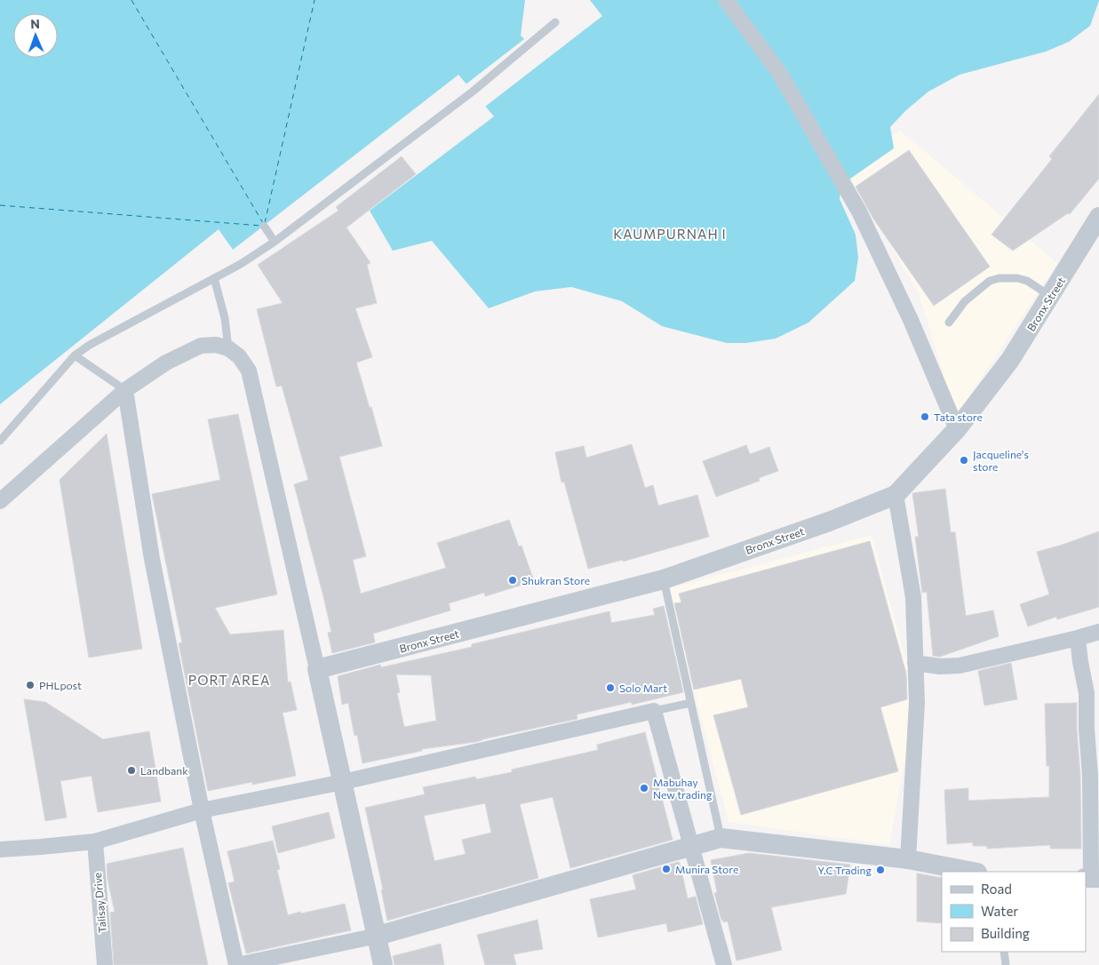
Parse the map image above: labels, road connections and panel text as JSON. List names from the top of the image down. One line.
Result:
{"streets":{"street":["Bronx Street","Talisay Drive"]},"districts":["KAUMPURNAH I","PORT AREA"],"places":["Tata store","Jacqueline's store","Shukran Store","PHLpost","Solo Mart","Landbank","Mabuhay New trading","Munira Store","Y.C Trading"],"legend":["Road","Water","Building"],"north":"top"}
